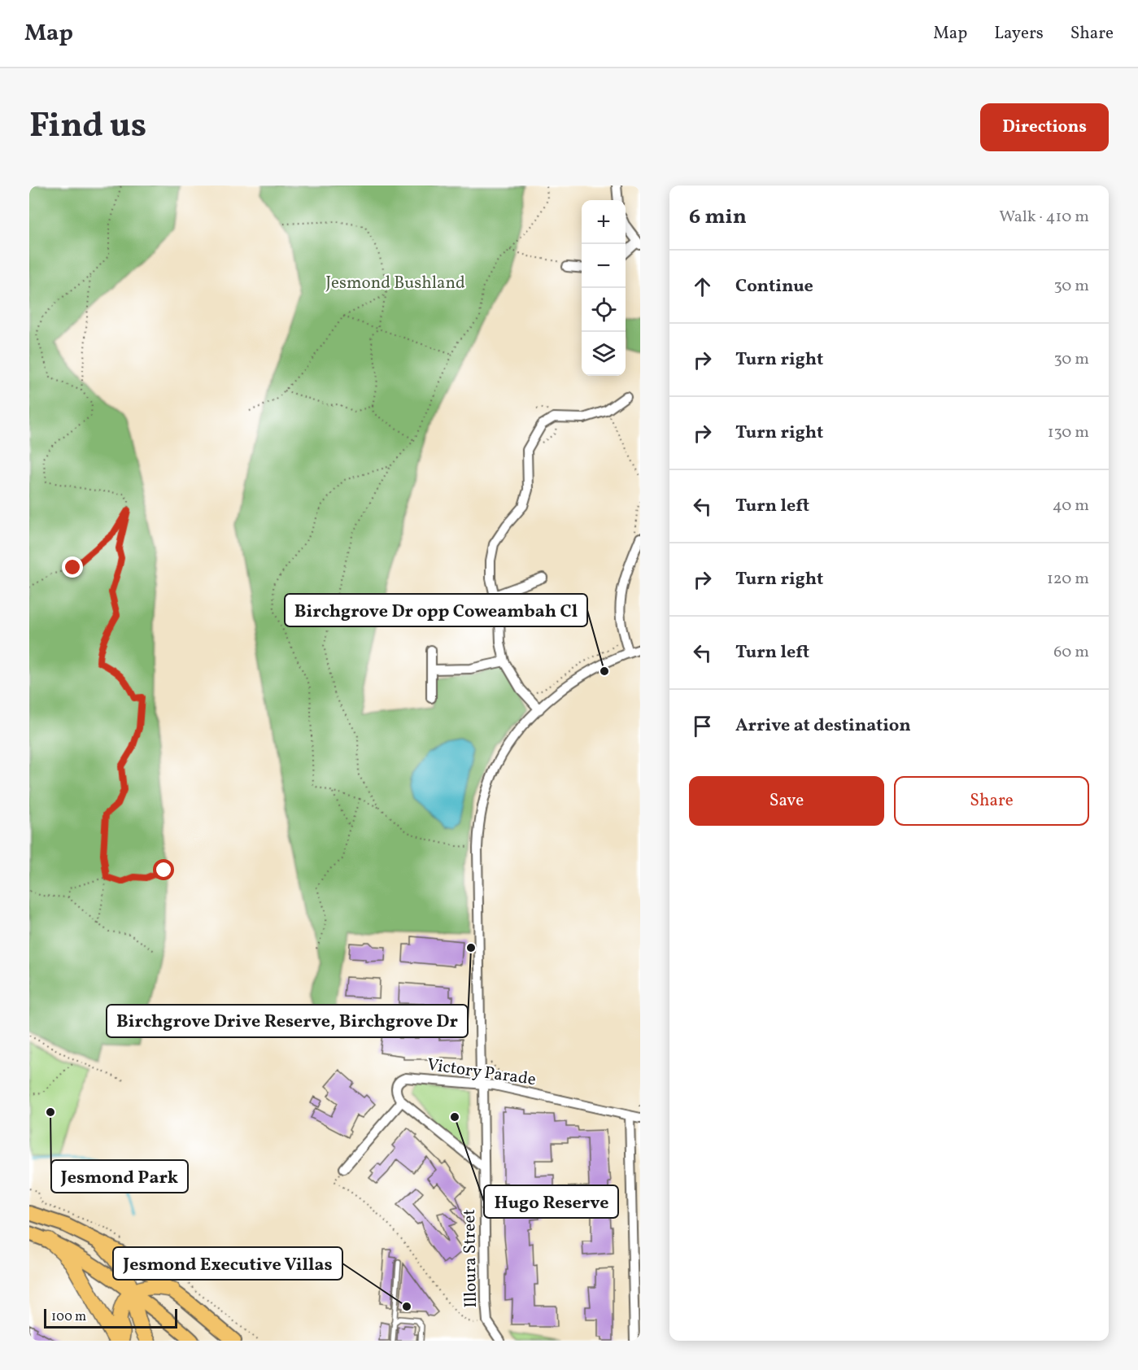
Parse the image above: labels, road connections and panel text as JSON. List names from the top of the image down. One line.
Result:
{"streets":{"street":["Victory Parade","Illoura Street"]},"crossings":[["Victory Parade","Illoura Street"]],"parks":["Jesmond Bushland"],"places":["Birchgrove Dr opp Coweambah Cl","Birchgrove Drive Reserve, Birchgrove Dr","Jesmond Park","Hugo Reserve","Jesmond Executive Villas"],"scale_bar":"100 m","page":{"header":"Map","nav":["Map","Layers","Share"],"title":"Find us","buttons":["Directions",["Save","Share"]],"heading":["6 min","Walk · 410 m"],"map_buttons":["+","−"],"list":[["Continue","30 m"],["Turn right","30 m"],["Turn right","130 m"],["Turn left","40 m"],["Turn right","120 m"],["Turn left","60 m"],"Arrive at destination"],"scale":"100 m"}}
